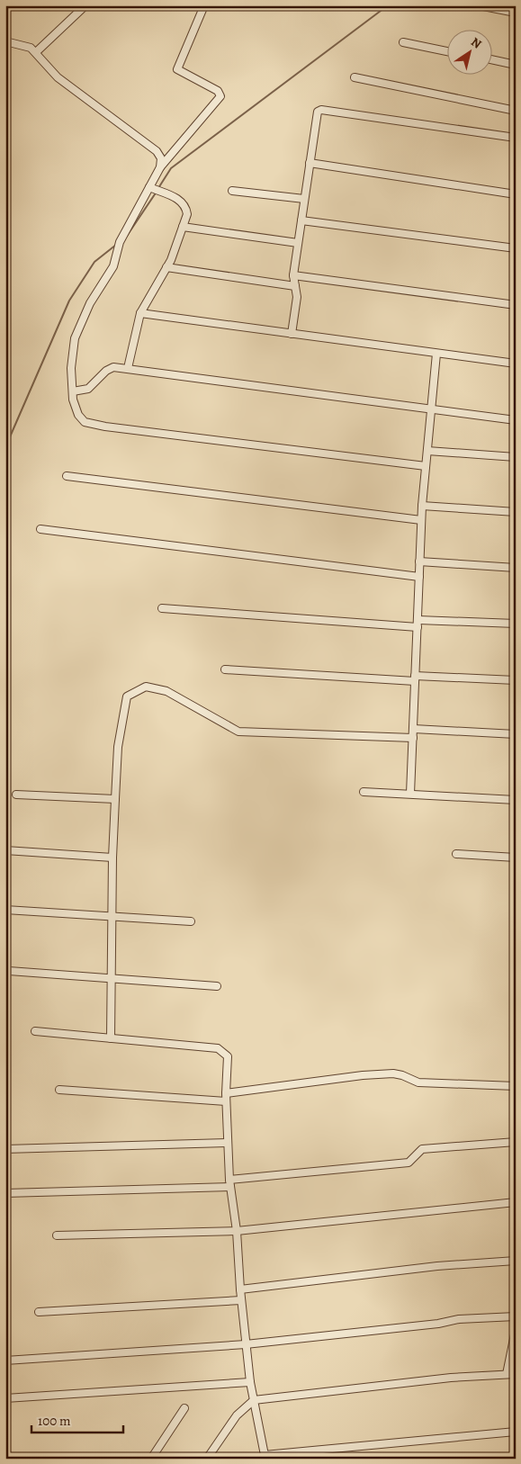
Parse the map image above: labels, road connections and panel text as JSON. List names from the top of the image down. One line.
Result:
{"scale_bar":"100 m","north":"top right"}
